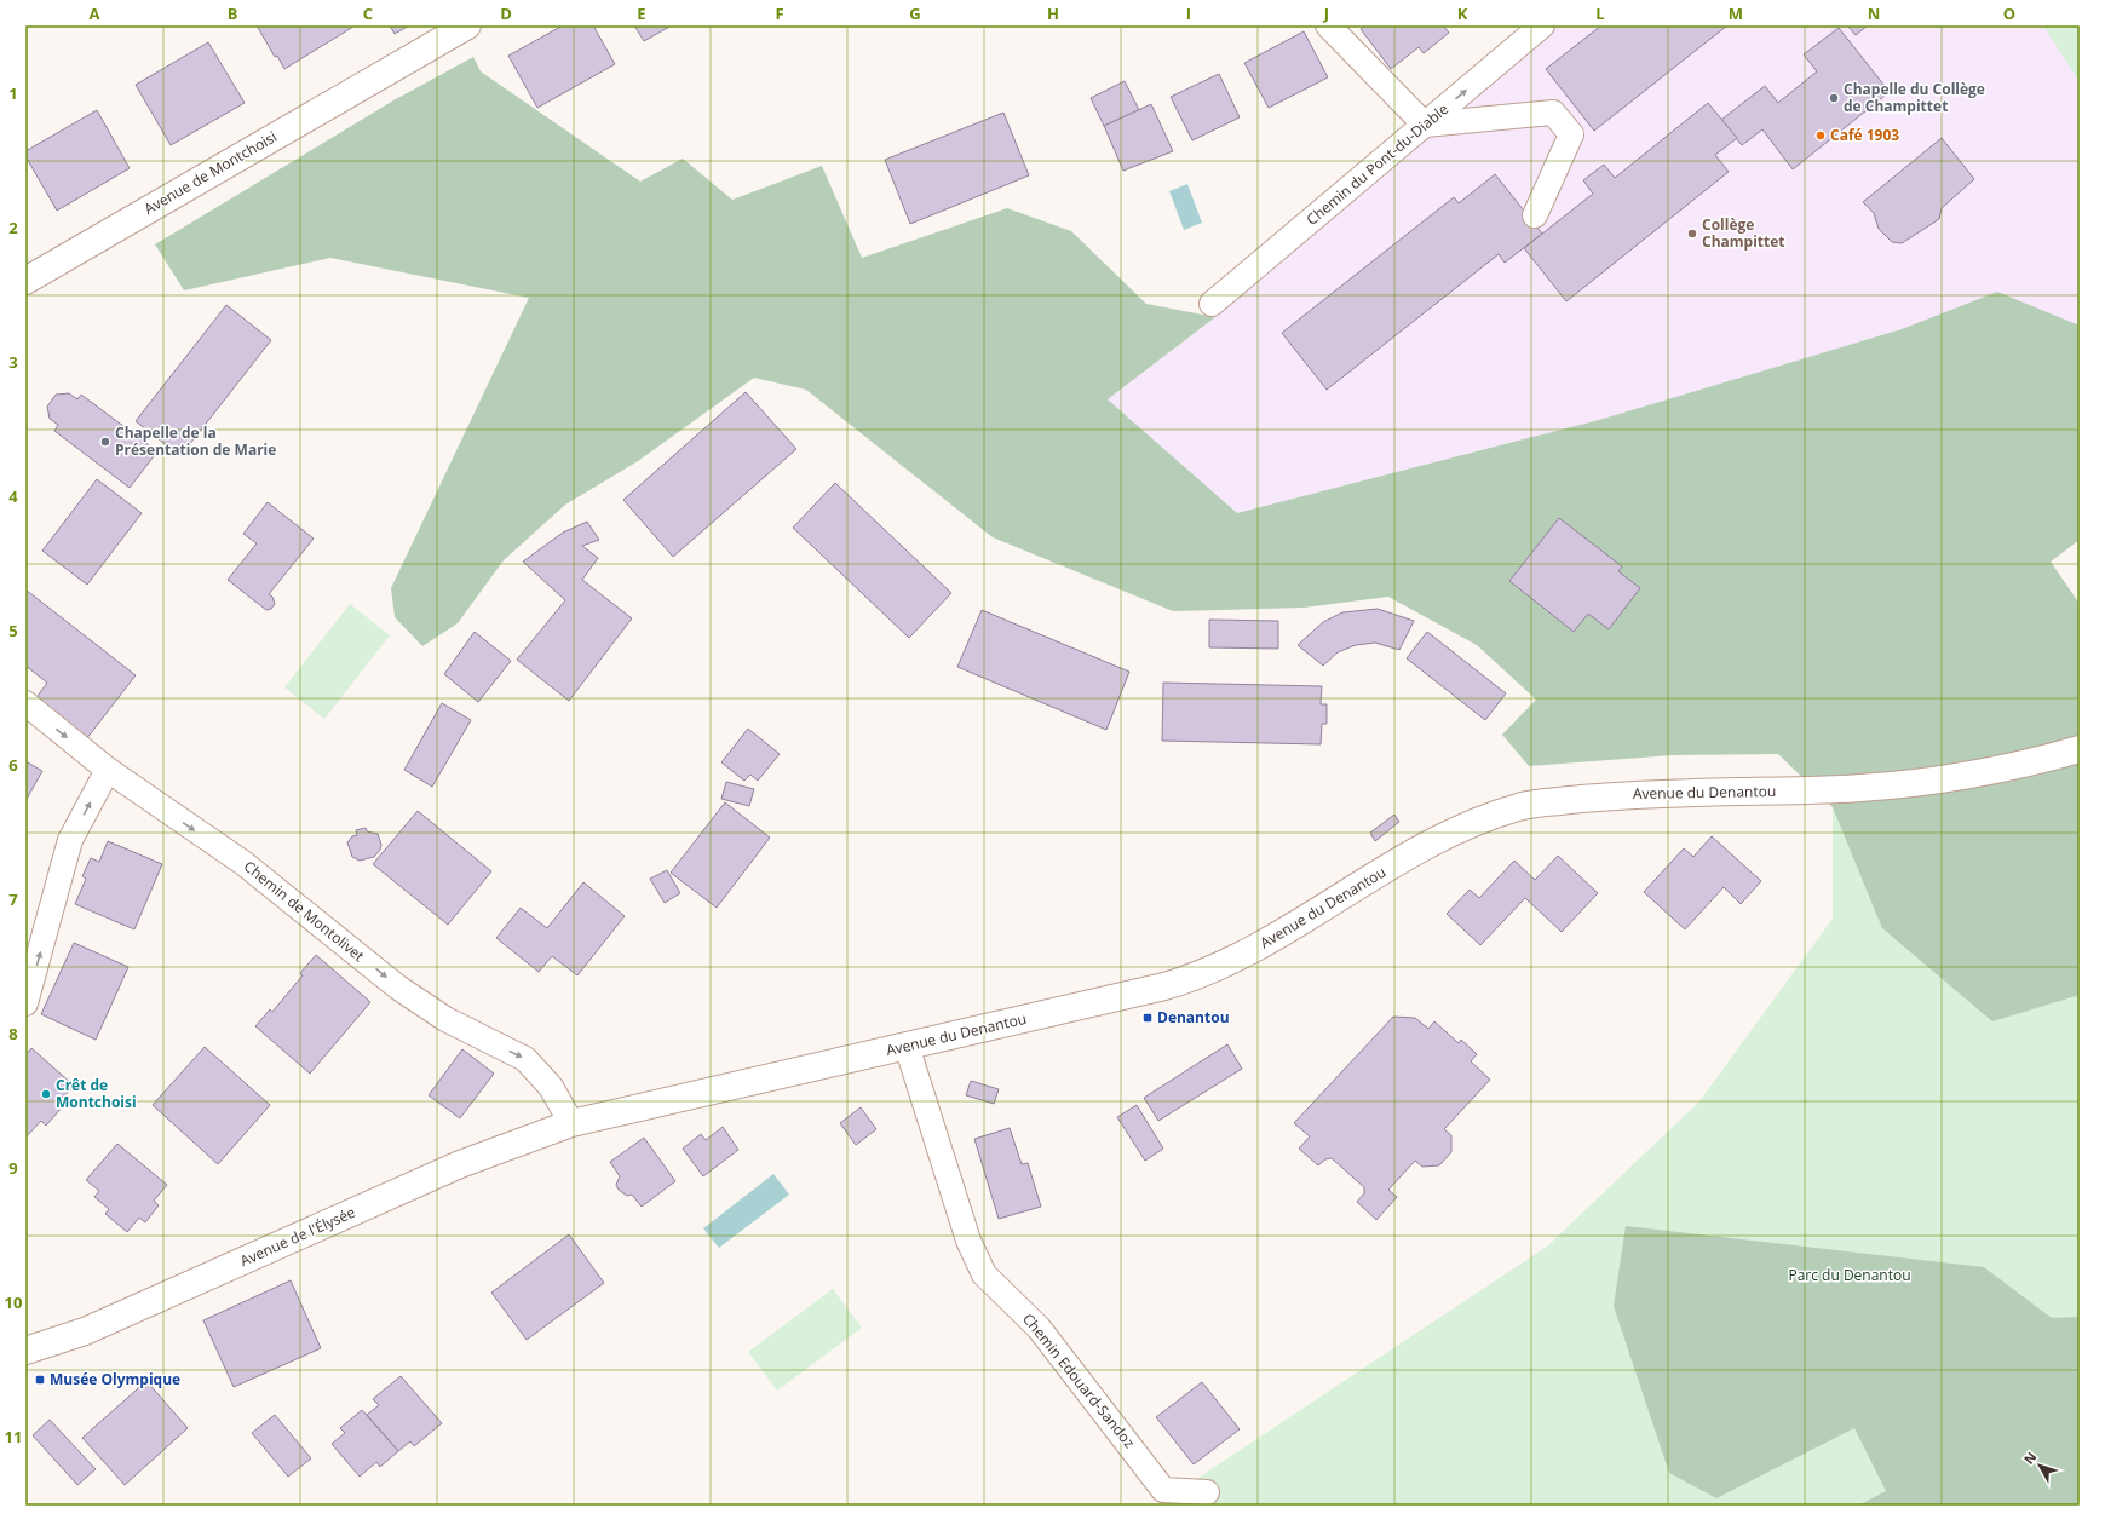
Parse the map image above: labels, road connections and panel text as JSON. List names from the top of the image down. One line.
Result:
{"streets":{"main road":["Avenue de Montchoisi","Avenue du Denantou","Avenue de l'Élysée"],"street":["Chemin du Pont-du-Diable","Chemin de Montolivet","Chemin Edouard-Sandoz"]},"crossings":[["Avenue du Denantou","Chemin de Montolivet"],["Avenue du Denantou","Avenue de l'Élysée"],["Avenue du Denantou","Chemin Edouard-Sandoz"],["Chemin de Montolivet","Avenue de l'Élysée"]],"one_way":["Chemin du Pont-du-Diable","Chemin de Montolivet"],"parks":["Parc du Denantou"],"places":{"other":["Chapelle du Collège de Champittet","Café 1903","Collège Champittet","Chapelle de la Présentation de Marie","Crêt de Montchoisi"],"transit":["Denantou","Musée Olympique"]},"north":"top left","grid":{"columns":["A","B","C","D","E","F","G","H","I","J","K","L","M","N","O"],"rows":["1","2","3","4","5","6","7","8","9","10","11"]}}
